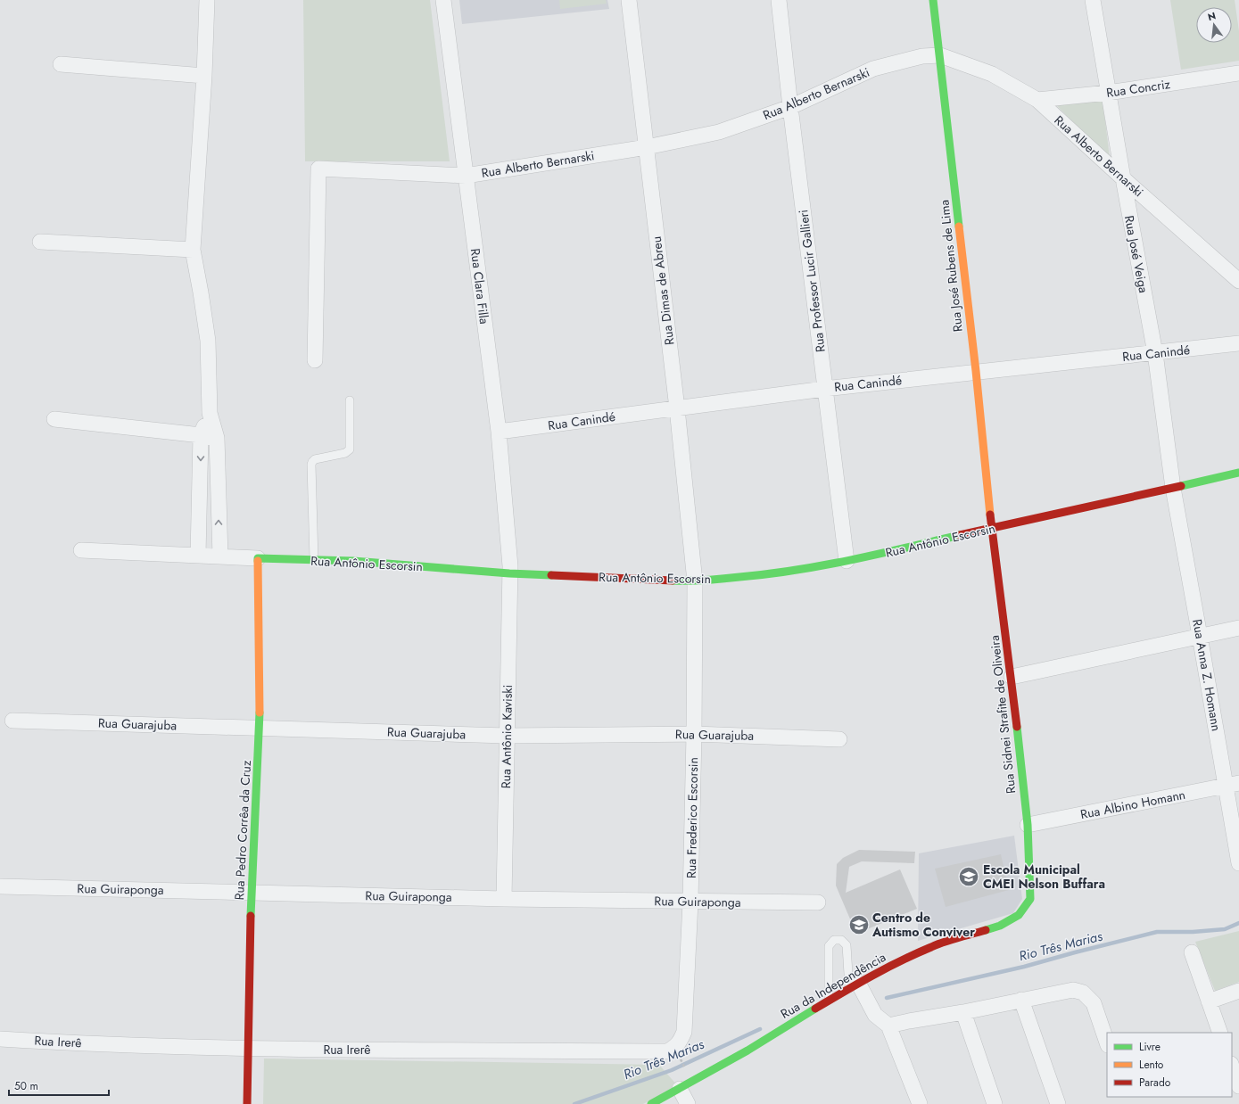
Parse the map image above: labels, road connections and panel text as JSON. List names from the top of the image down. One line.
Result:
{"streets":{"street":["Rua Concriz","Rua Alberto Bernarski","Rua José Veiga","Rua José Rubens de Lima","Rua Professor Lucir Gallieri","Rua Clara Filla","Rua Dimas de Abreu","Rua Canindé","Rua Antônio Escorsin","Rua Anna Z. Homann","Rua Sidnei Strafite de Oliveira","Rua Guarajuba","Rua Antônio Kaviski","Rua Albino Homann","Rua Frederico Escorsin","Rua Pedro Corrêa da Cruz","Rua Guiraponga","Rua da Independência","Rua Irerê"]},"crossings":[["Rua Concriz","Rua Alberto Bernarski"],["Rua Concriz","Rua José Veiga"],["Rua Alberto Bernarski","Rua José Veiga"],["Rua Alberto Bernarski","Rua José Rubens de Lima"],["Rua Alberto Bernarski","Rua Professor Lucir Gallieri"],["Rua Alberto Bernarski","Rua Clara Filla"],["Rua Alberto Bernarski","Rua Dimas de Abreu"],["Rua José Veiga","Rua Canindé"],["Rua José Veiga","Rua Antônio Escorsin"],["Rua José Veiga","Rua Anna Z. Homann"],["Rua José Rubens de Lima","Rua Canindé"],["Rua José Rubens de Lima","Rua Antônio Escorsin"],["Rua José Rubens de Lima","Rua Sidnei Strafite de Oliveira"],["Rua Professor Lucir Gallieri","Rua Canindé"],["Rua Professor Lucir Gallieri","Rua Antônio Escorsin"],["Rua Clara Filla","Rua Canindé"],["Rua Clara Filla","Rua Antônio Escorsin"],["Rua Clara Filla","Rua Antônio Kaviski"],["Rua Dimas de Abreu","Rua Canindé"],["Rua Dimas de Abreu","Rua Antônio Escorsin"],["Rua Dimas de Abreu","Rua Frederico Escorsin"],["Rua Antônio Escorsin","Rua Anna Z. Homann"],["Rua Antônio Escorsin","Rua Sidnei Strafite de Oliveira"],["Rua Antônio Escorsin","Rua Antônio Kaviski"],["Rua Antônio Escorsin","Rua Frederico Escorsin"],["Rua Antônio Escorsin","Rua Pedro Corrêa da Cruz"],["Rua Anna Z. Homann","Rua Albino Homann"],["Rua Sidnei Strafite de Oliveira","Rua Albino Homann"],["Rua Sidnei Strafite de Oliveira","Rua da Independência"],["Rua Guarajuba","Rua Antônio Kaviski"],["Rua Guarajuba","Rua Frederico Escorsin"],["Rua Guarajuba","Rua Pedro Corrêa da Cruz"],["Rua Antônio Kaviski","Rua Guiraponga"],["Rua Frederico Escorsin","Rua Guiraponga"],["Rua Frederico Escorsin","Rua Irerê"],["Rua Pedro Corrêa da Cruz","Rua Guiraponga"],["Rua Pedro Corrêa da Cruz","Rua Irerê"]],"water":["Rio Três Marias"],"places":{"school or university":["Escola Municipal CMEI Nelson Buffara","Centro de Autismo Conviver"]},"legend":["Livre","Lento","Parado"],"scale_bar":"50 m","north":"top"}
